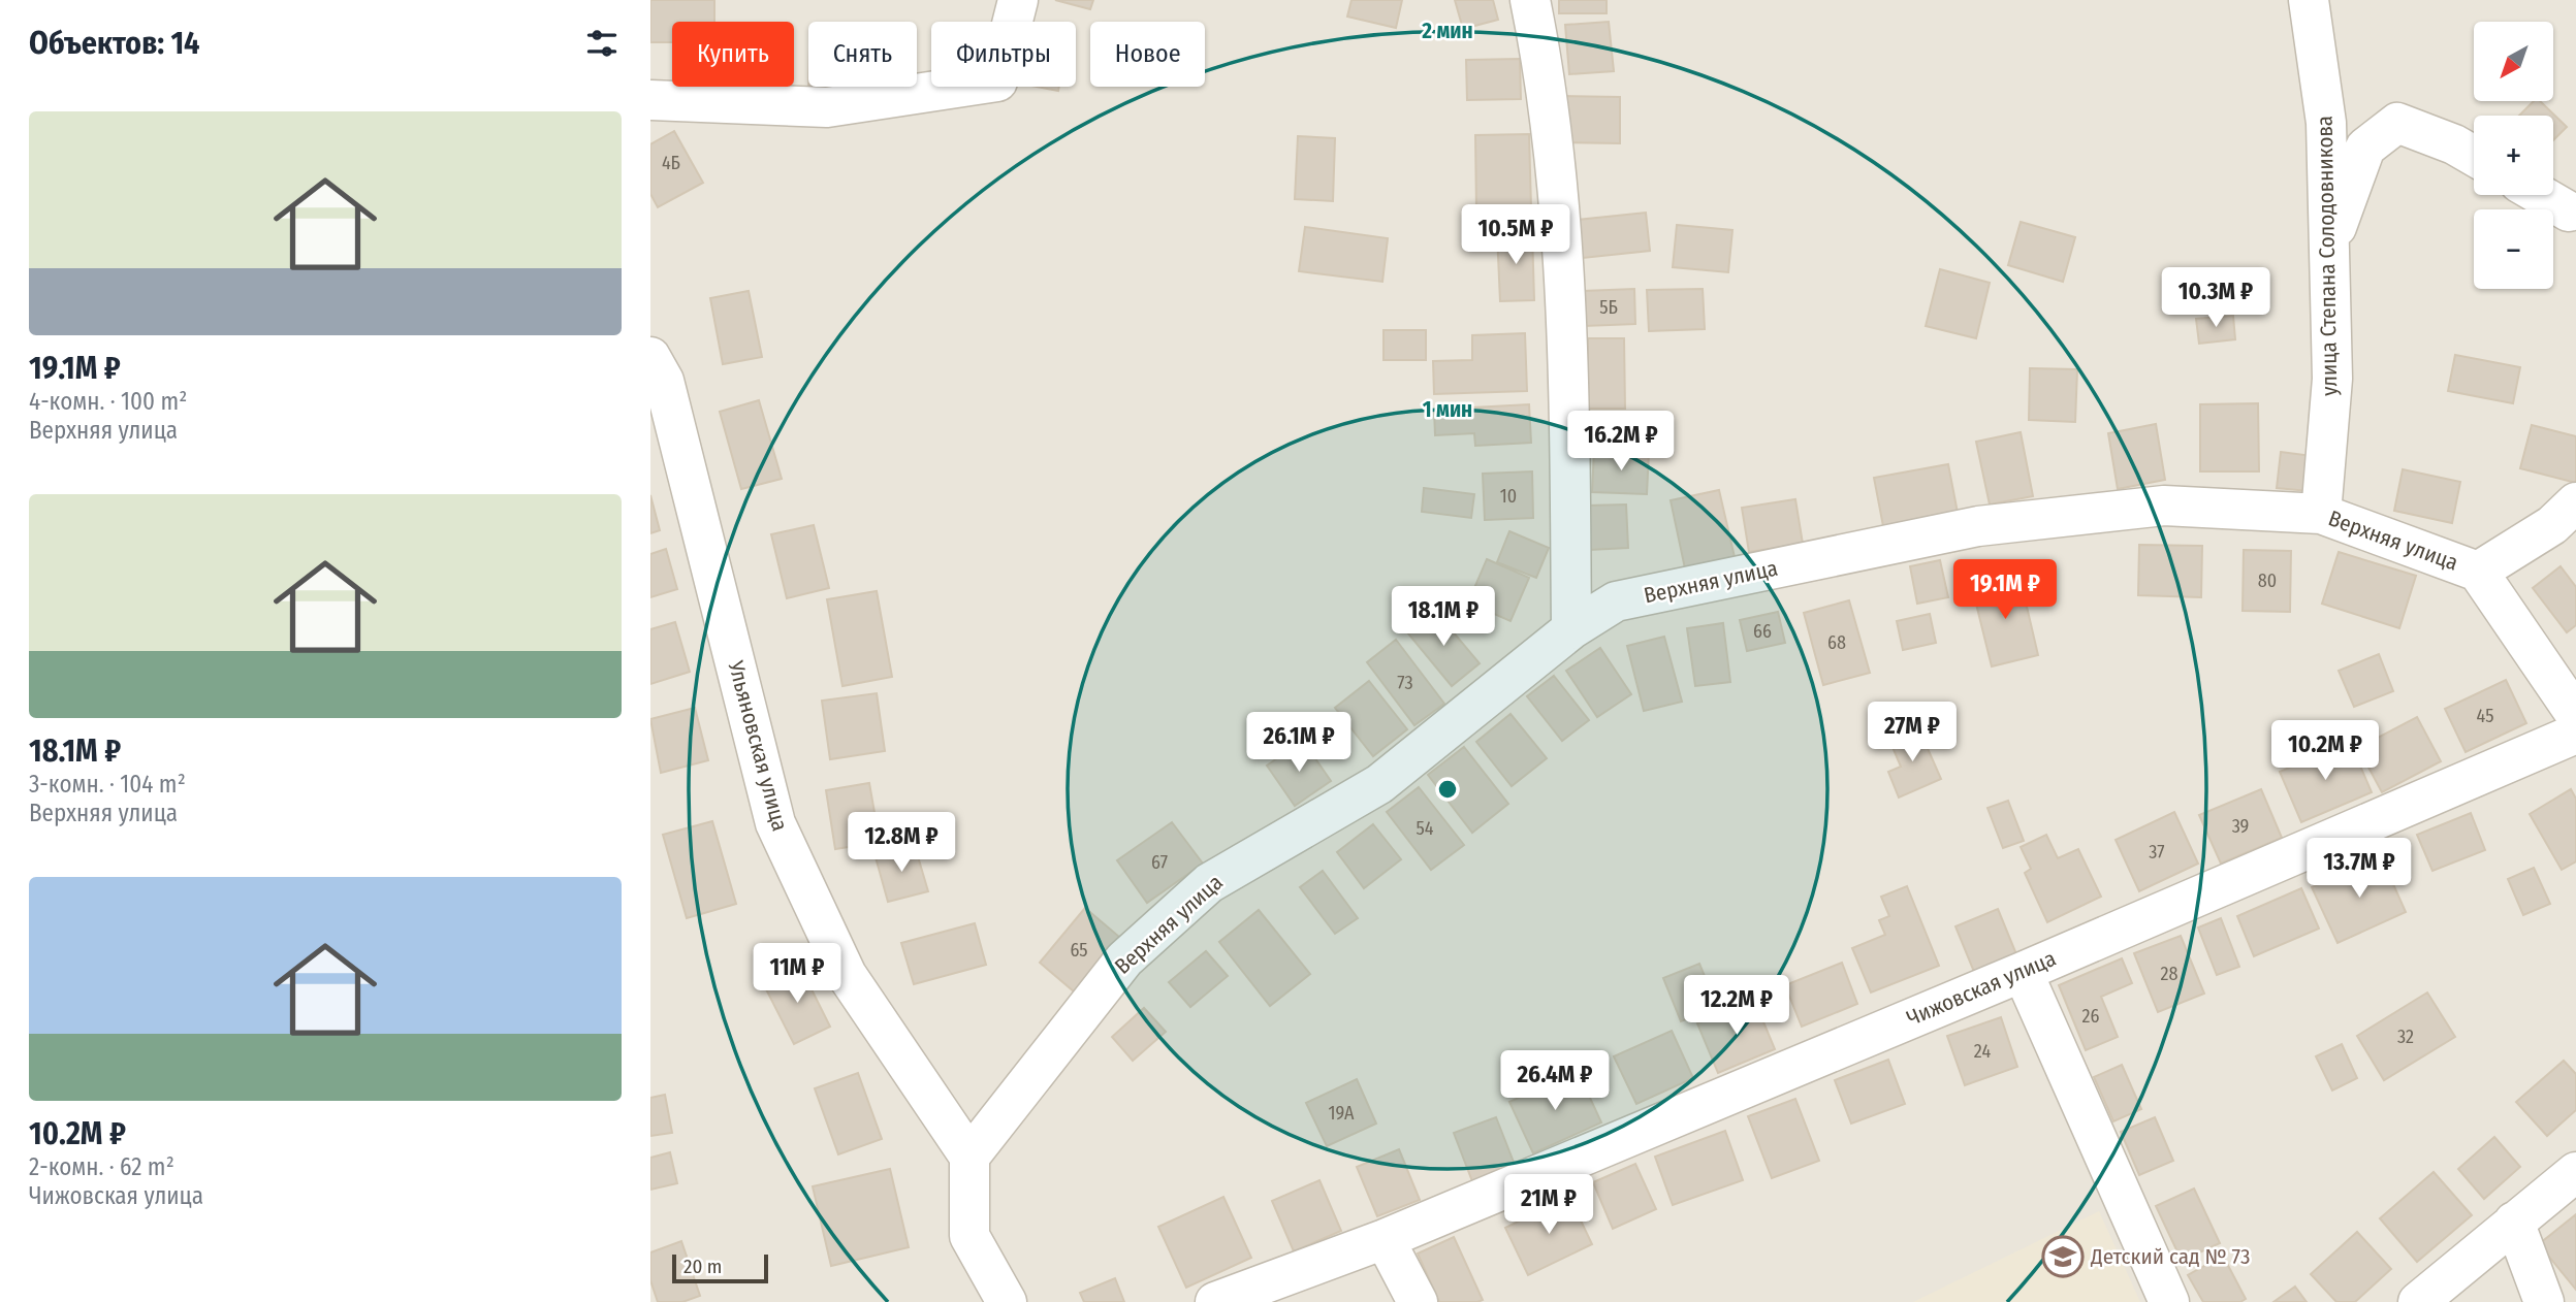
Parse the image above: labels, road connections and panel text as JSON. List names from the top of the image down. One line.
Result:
{"streets":{"street":["улица Степана Солодовникова","Верхняя улица","Ульяновская улица","Чижовская улица"]},"crossings":[["улица Степана Солодовникова","Верхняя улица"],["Верхняя улица","Ульяновская улица"]],"places":{"school or university":["Детский сад № 73"]},"house_numbers":["4Б","5Б","10","80","66","68","73","45","39","54","37","67","65","28","26","32","24","19А"],"scale_bar":"20 m","north":"bottom left","page":{"heading":"Объектов: 14","map_buttons":["+","−"],"chip":["Купить","Снять","Фильтры","Новое"],"list":[{"name":"19.1M ₽","note":"4-комн. · 100 m² · Верхняя улица"},{"name":"18.1M ₽","note":"3-комн. · 104 m² · Верхняя улица"},{"name":"10.2M ₽","note":"2-комн. · 62 m² · Чижовская улица"}],"price":["10.5M ₽","10.3M ₽","16.2M ₽","19.1M ₽","18.1M ₽","27M ₽","26.1M ₽","10.2M ₽","12.8M ₽","13.7M ₽","11M ₽","12.2M ₽","26.4M ₽","21M ₽"],"scale":"20 m"},"rings":["2 мин","1 мин"]}
